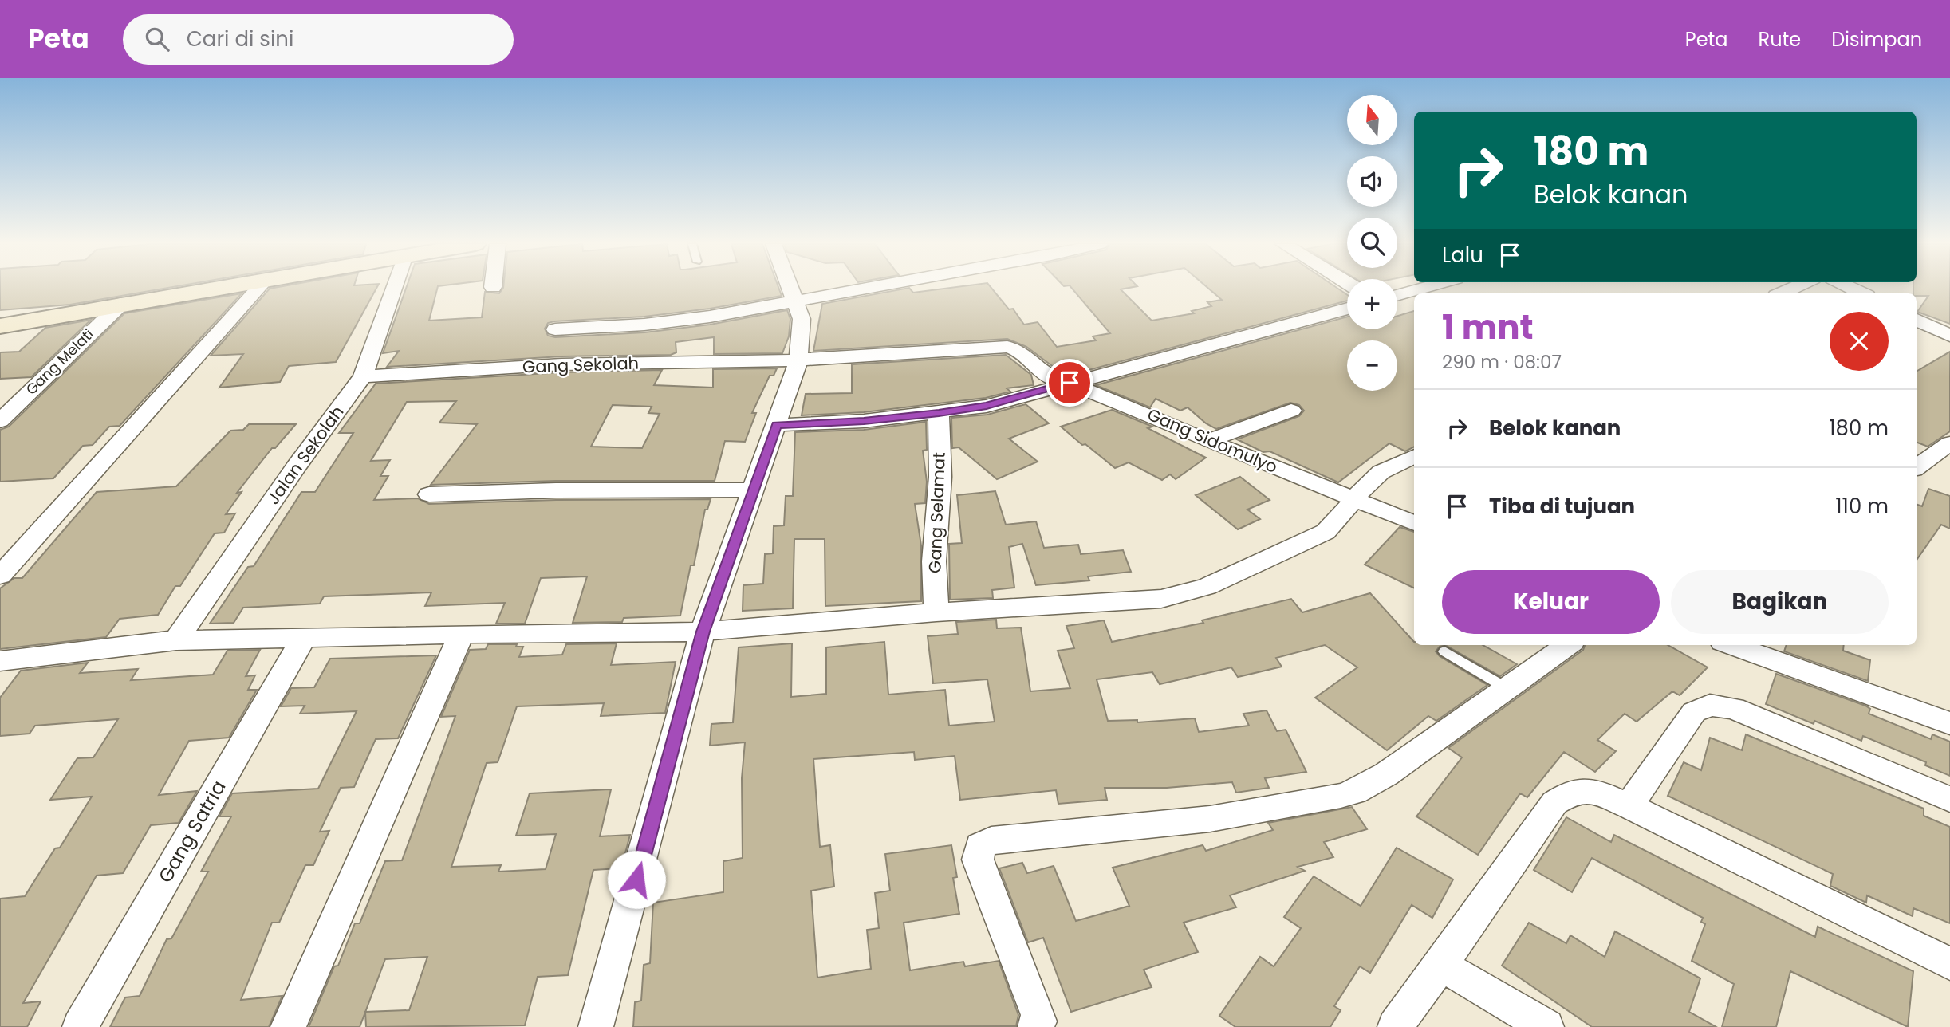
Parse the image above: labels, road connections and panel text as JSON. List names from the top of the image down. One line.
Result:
{"streets":{"street":["Gang Melati","Gang Sekolah","Gang Sidomulyo","Jalan Sekolah","Gang Selamat","Gang Satria"]},"crossings":[["Gang Sekolah","Gang Sidomulyo"],["Gang Sekolah","Jalan Sekolah"]],"north":"top","page":{"header":"Peta","search":"Cari di sini","nav":["Peta","Rute","Disimpan"],"map_buttons":["+","−"],"turn":["180 m","Belok kanan"],"then":"Lalu","heading":["1 mnt","290 m · 08:07"],"list":[{"name":"Belok kanan","value":"180 m"},{"name":"Tiba di tujuan","value":"110 m"}],"buttons":["Keluar","Bagikan"]}}
